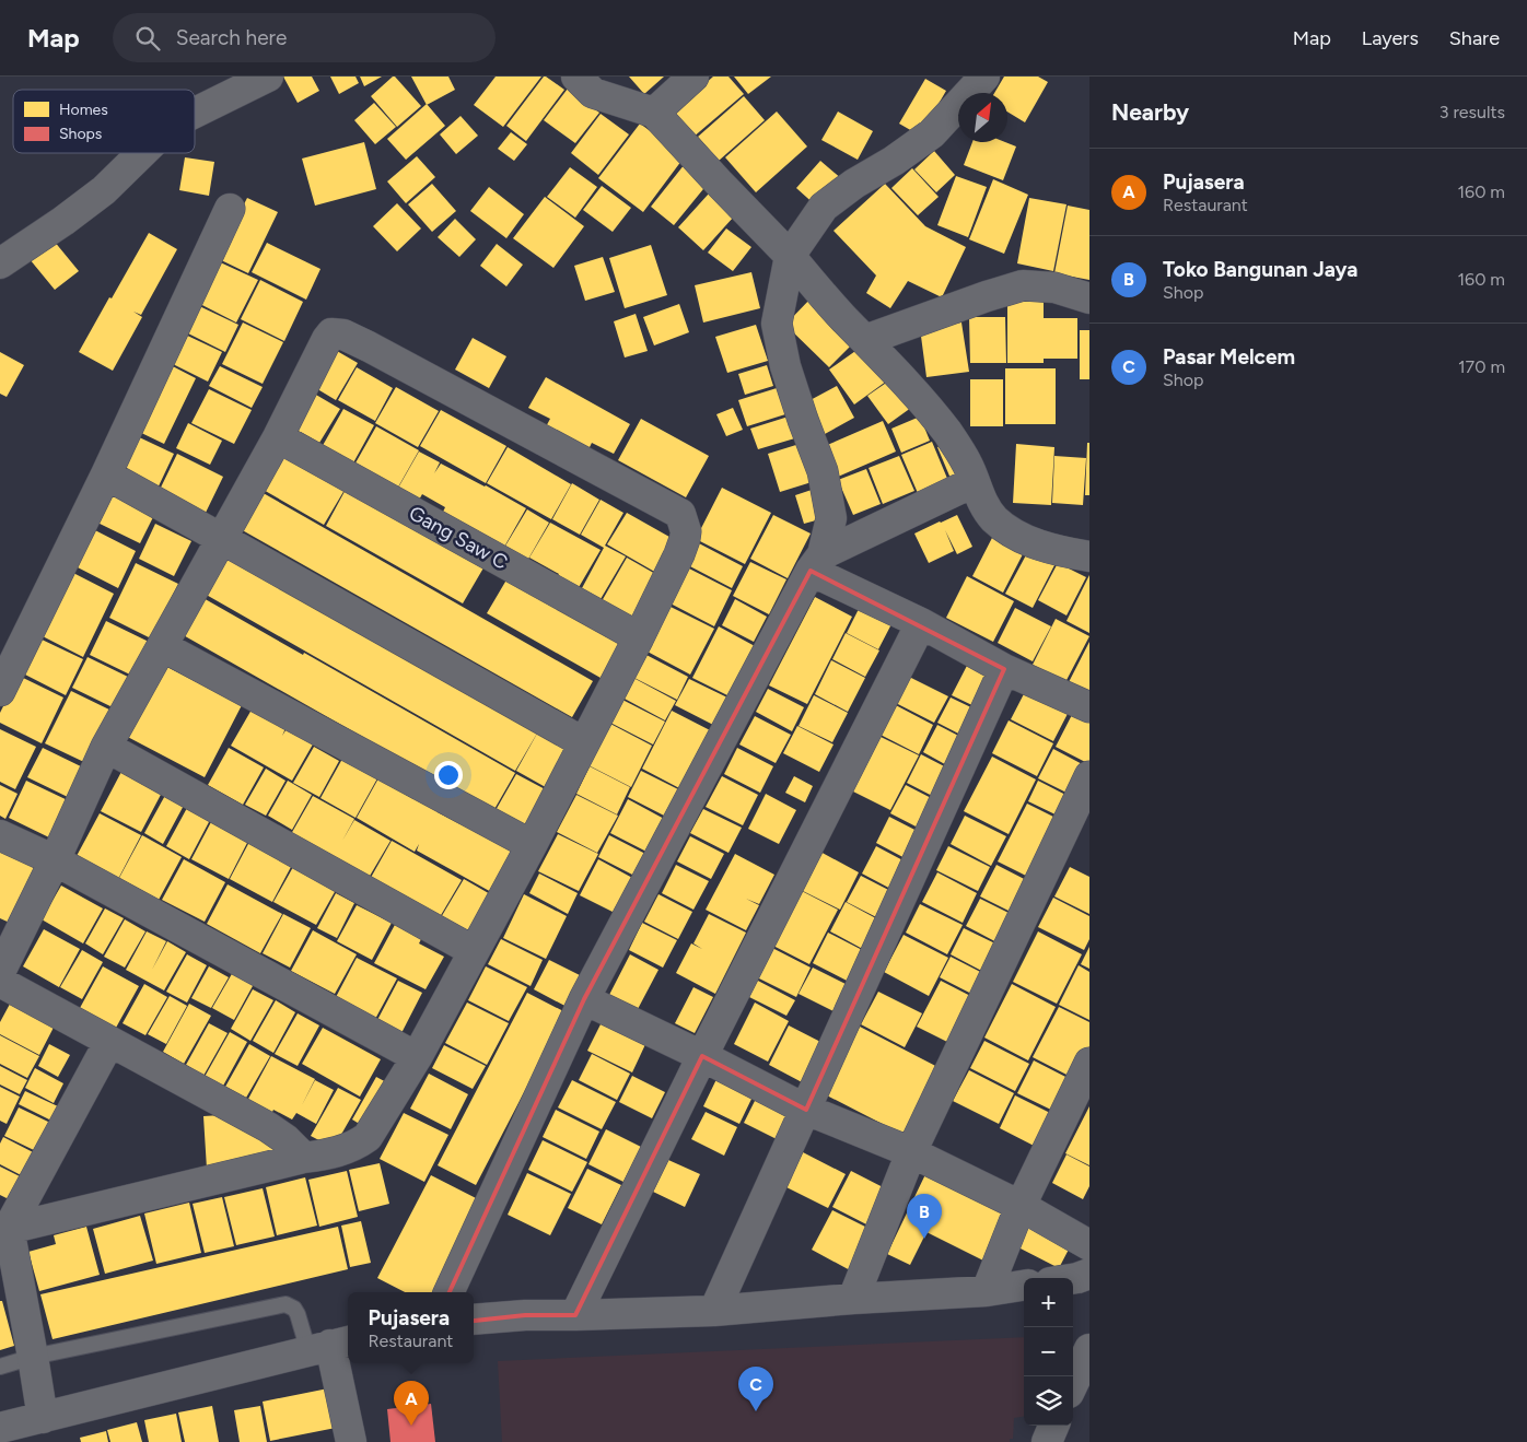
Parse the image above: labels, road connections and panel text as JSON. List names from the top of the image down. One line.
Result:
{"streets":{"street":["Gang Saw C"]},"legend":["Homes","Shops"],"north":"top right","page":{"header":"Map","search":"Search here","nav":["Map","Layers","Share"],"heading":["Nearby","3 results"],"list":[{"mark":"A","name":"Pujasera","note":"Restaurant","value":"160 m"},{"mark":"B","name":"Toko Bangunan Jaya","note":"Shop","value":"160 m"},{"mark":"C","name":"Pasar Melcem","note":"Shop","value":"170 m"}],"pins":["B","C","A"],"map_buttons":["+","−"],"popup":["Pujasera","Restaurant"]}}
